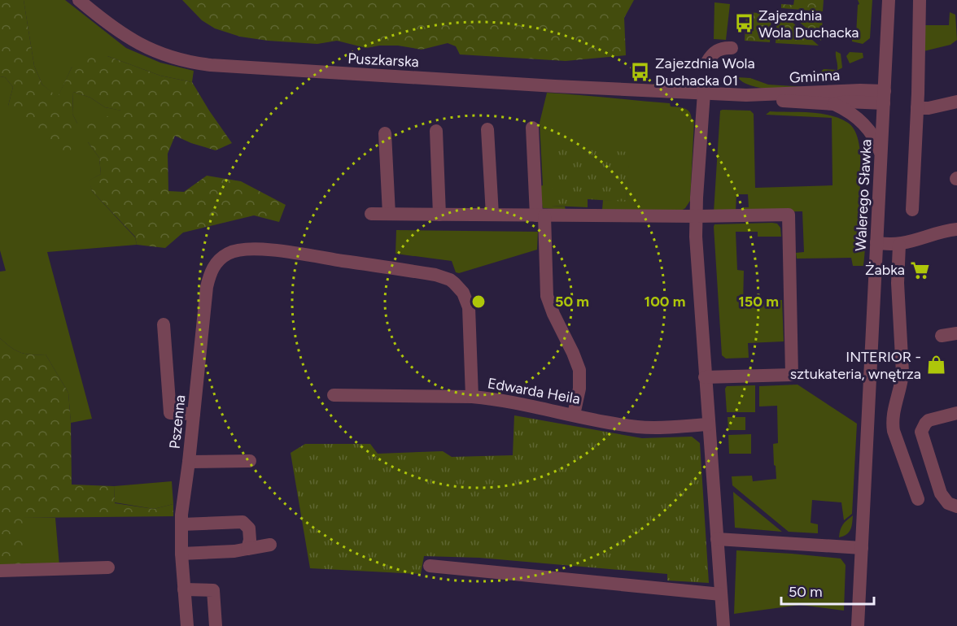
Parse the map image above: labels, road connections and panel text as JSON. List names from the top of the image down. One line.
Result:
{"streets":{"street":["Puszkarska","Gminna","Walerego Sławka","Edwarda Heila","Pszenna"]},"crossings":[["Puszkarska","Gminna"],["Gminna","Walerego Sławka"],["Edwarda Heila","Pszenna"]],"places":{"bus stop":["Zajezdnia Wola Duchacka","Zajezdnia Wola Duchacka 01"],"supermarket":["Żabka"],"shop":["INTERIOR - sztukateria, wnętrza"]},"scale_bar":"50 m","rings":["50 m","100 m","150 m"]}
